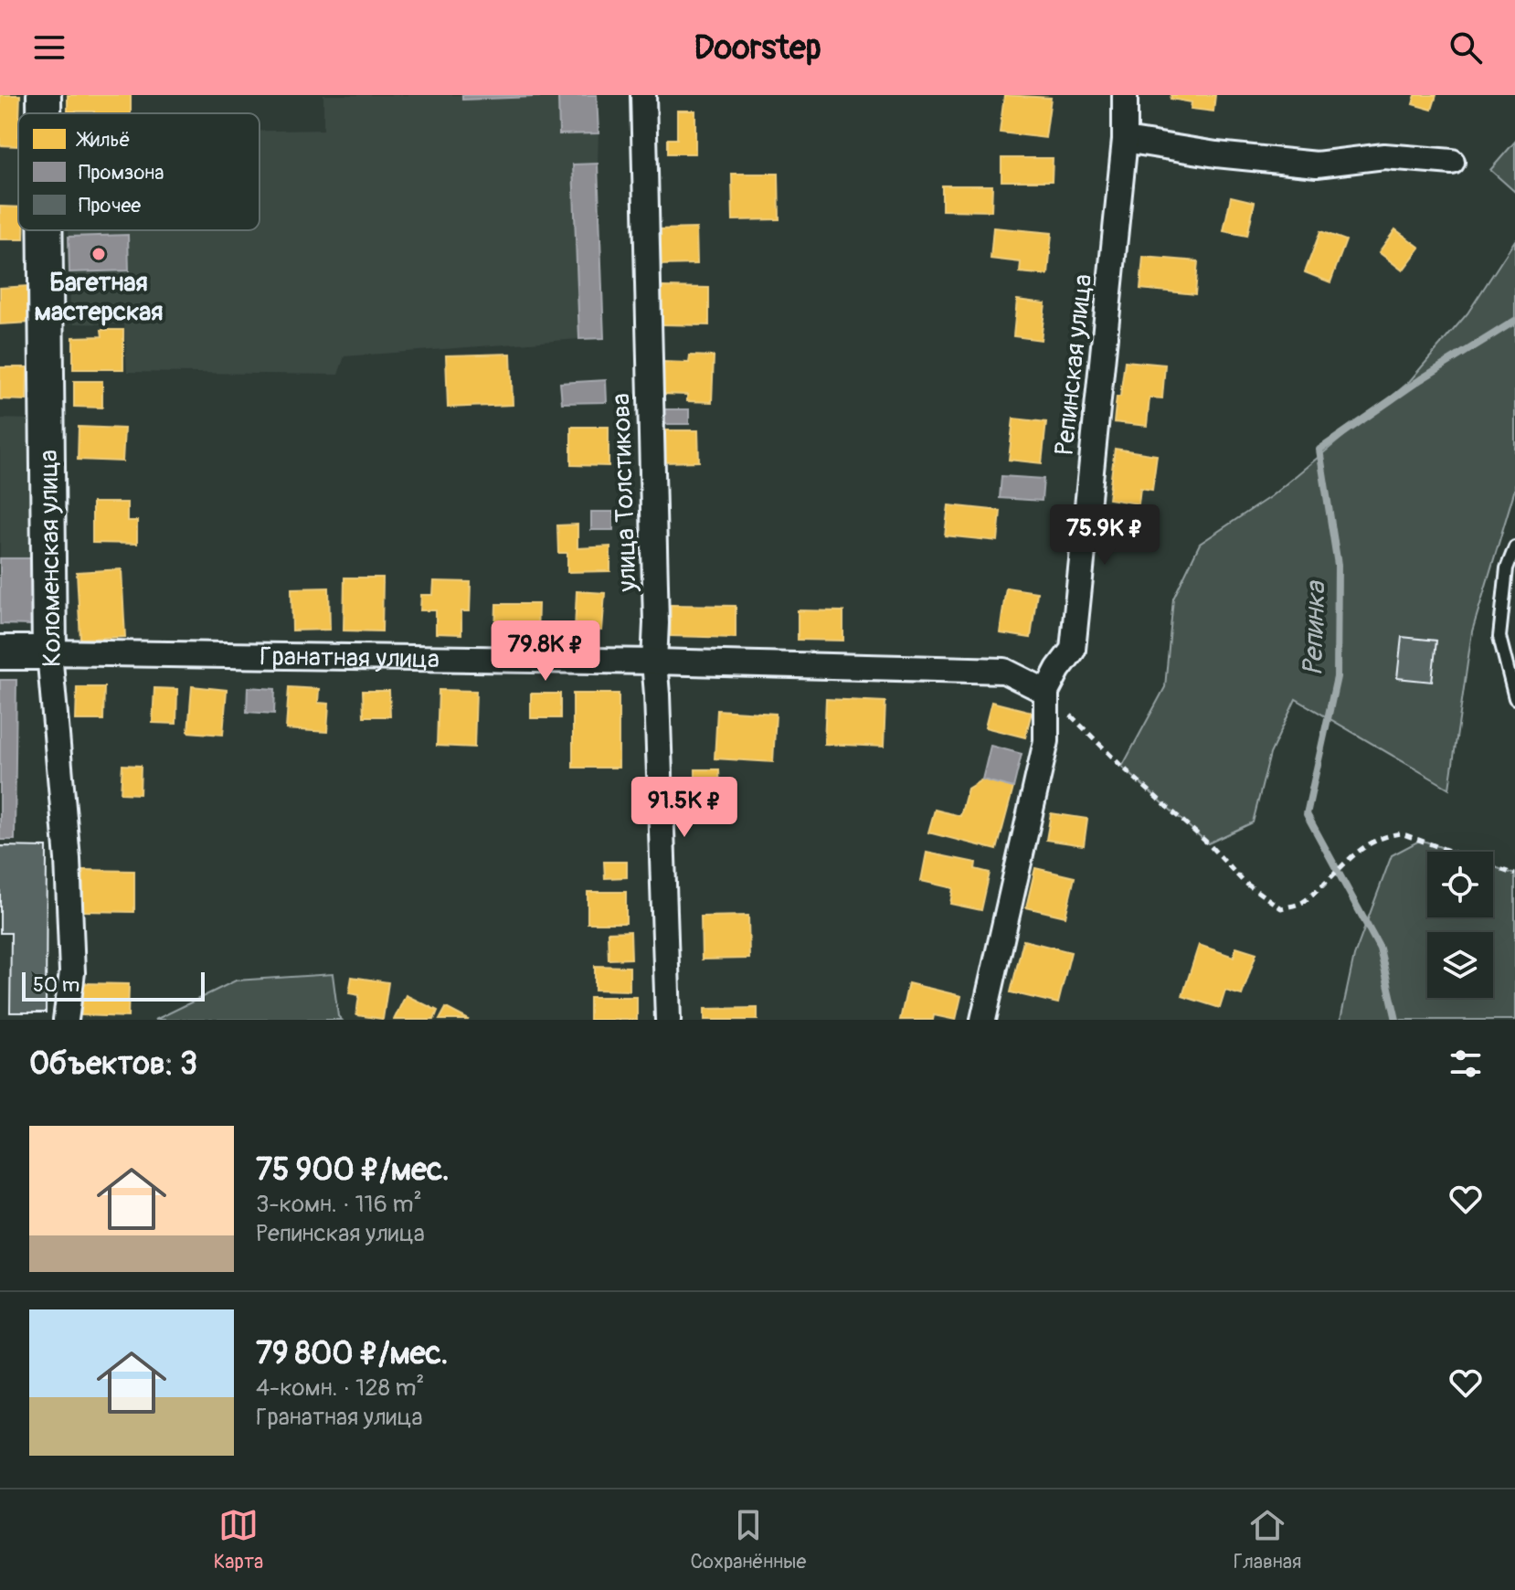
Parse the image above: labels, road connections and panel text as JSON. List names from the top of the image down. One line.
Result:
{"streets":{"main road":["Коломенская улица","Гранатная улица"],"street":["Репинская улица","улица Толстикова"]},"crossings":[["Репинская улица","Гранатная улица"],["улица Толстикова","Гранатная улица"],["Коломенская улица","Гранатная улица"]],"water":["Репинка"],"places":["Багетная мастерская"],"legend":["Жильё","Промзона","Прочее"],"scale_bar":"50 m","page":{"header":"Doorstep","price":["75.9K ₽","79.8K ₽","91.5K ₽"],"scale":"50 m","heading":"Объектов: 3","list":[{"name":"75 900 ₽/мес.","note":"3-комн. · 116 m² · Репинская улица"},{"name":"79 800 ₽/мес.","note":"4-комн. · 128 m² · Гранатная улица"}],"tabs":["Карта","Сохранённые","Главная"]}}
